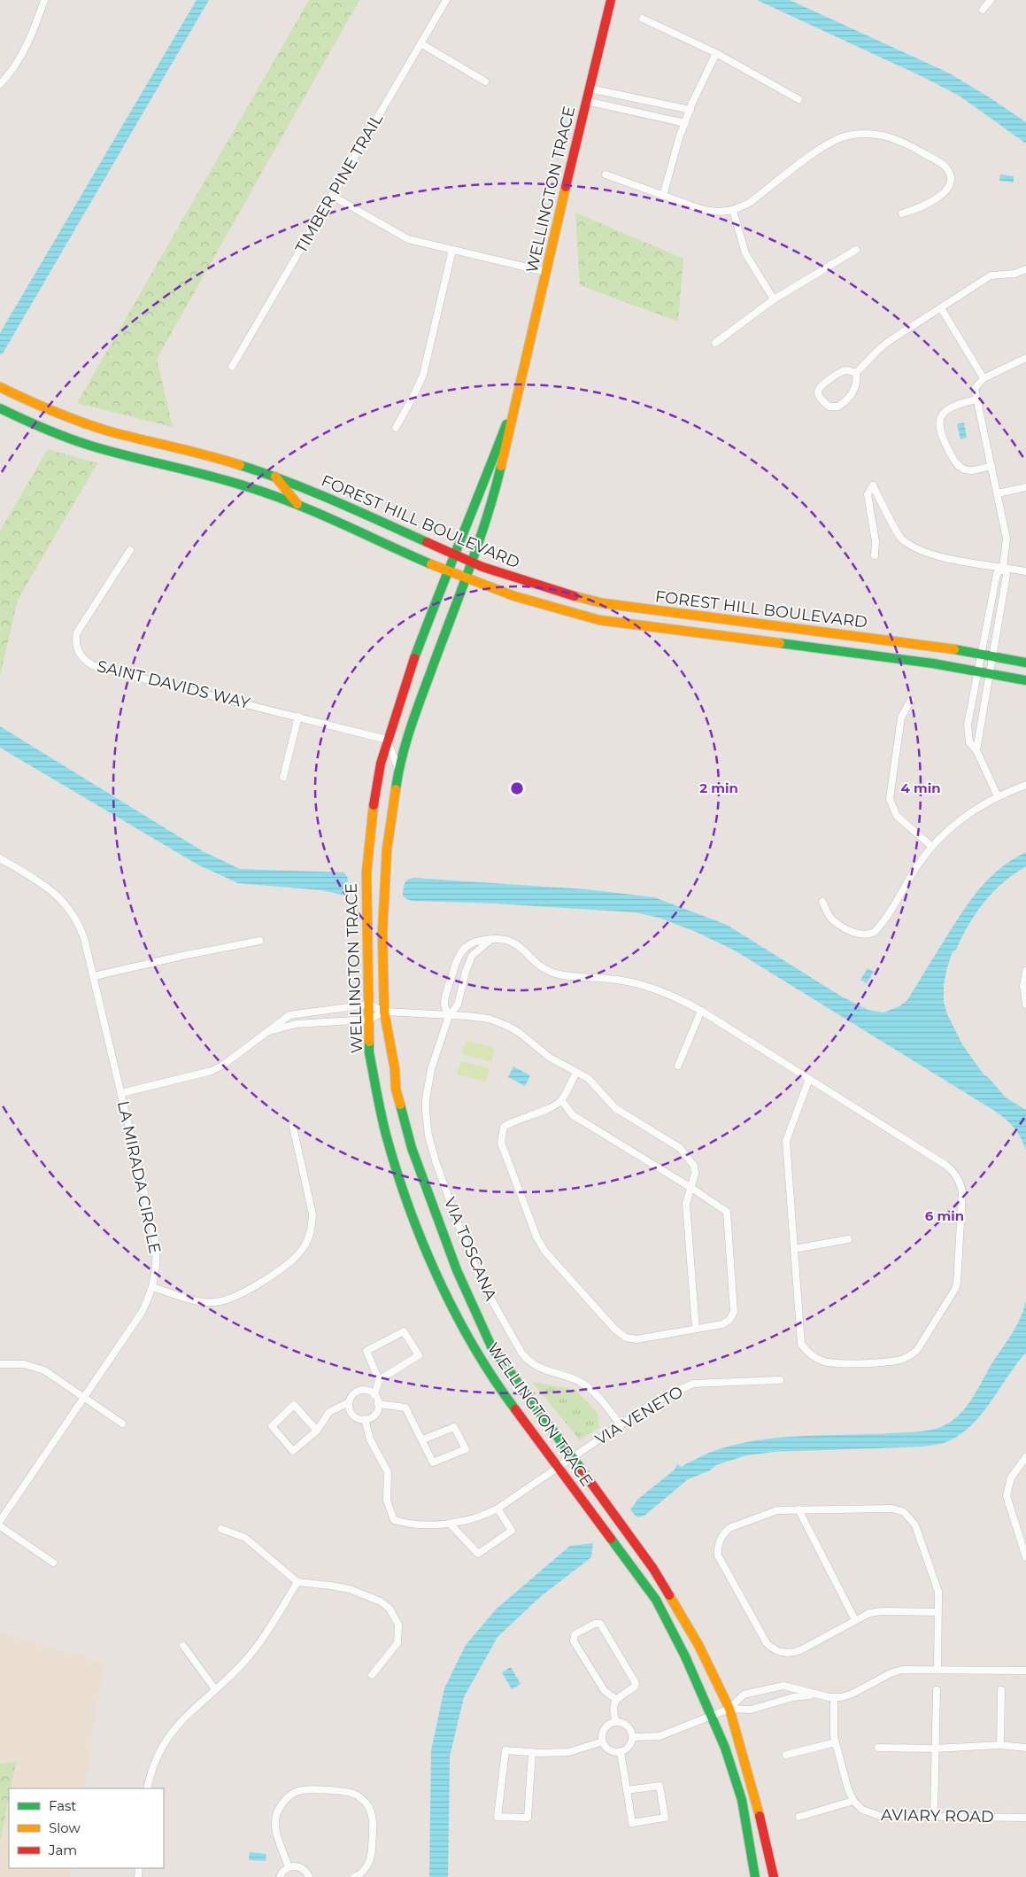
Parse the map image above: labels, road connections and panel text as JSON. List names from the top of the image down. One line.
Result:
{"streets":{"street":["TIMBER PINE TRAIL","WELLINGTON TRACE","FOREST HILL BOULEVARD","SAINT DAVIDS WAY","LA MIRADA CIRCLE","VIA TOSCANA","VIA VENETO","AVIARY ROAD"]},"crossings":[["WELLINGTON TRACE","FOREST HILL BOULEVARD"],["WELLINGTON TRACE","SAINT DAVIDS WAY"],["WELLINGTON TRACE","VIA VENETO"],["VIA TOSCANA","VIA VENETO"]],"legend":["Fast","Slow","Jam"],"rings":["2 min","4 min","6 min"]}
